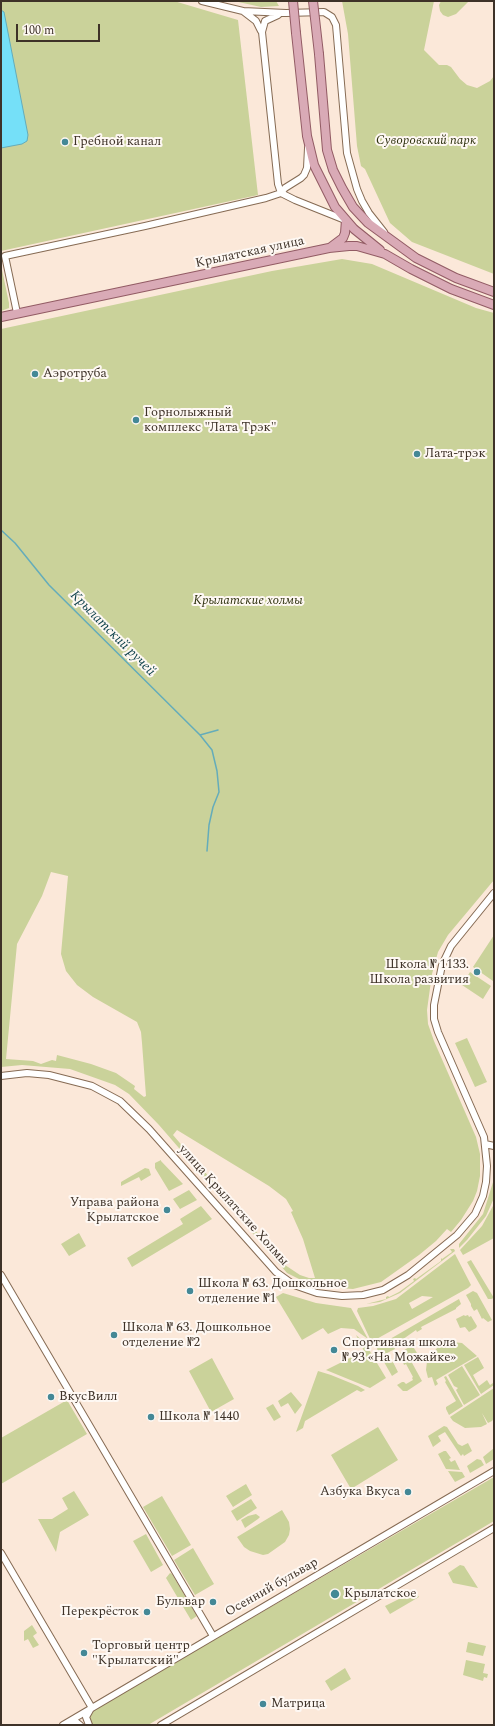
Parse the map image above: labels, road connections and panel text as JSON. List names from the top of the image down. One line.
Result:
{"streets":{"main road":["Крылатская улица"],"street":["улица Крылатские Холмы","Осенний бульвар"]},"water":["Крылатский ручей"],"parks":["Суворовский парк","Крылатские холмы"],"places":["Гребной канал","Аэротруба","Горнолыжный комплекс \"Лата Трэк\"","Лата-трэк","Школа № 1133. Школа развития","Управа района Крылатское","Школа № 63. Дошкольное отделение №1","Школа № 63. Дошкольное отделение №2","Спортивная школа № 93 «На Можайке»","ВкусВилл","Школа № 1440","Азбука Вкуса","Крылатское","Бульвар","Перекрёсток","Торговый центр \"Крылатский\"","Матрица"],"scale_bar":"100 m"}
